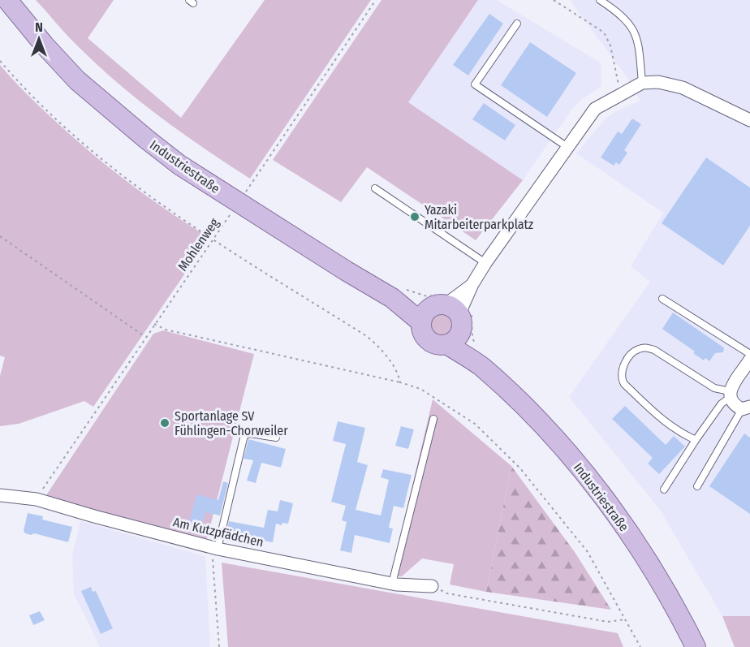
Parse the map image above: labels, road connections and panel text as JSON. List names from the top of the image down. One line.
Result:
{"streets":{"main road":["Industriestraße"],"street":["Am Kutzpfädchen"],"path":["Mohlenweg"]},"crossings":[["Industriestraße","Mohlenweg"],["Mohlenweg","Am Kutzpfädchen"]],"places":["Yazaki Mitarbeiterparkplatz","Sportanlage SV Fühlingen-Chorweiler"],"north":"top"}
